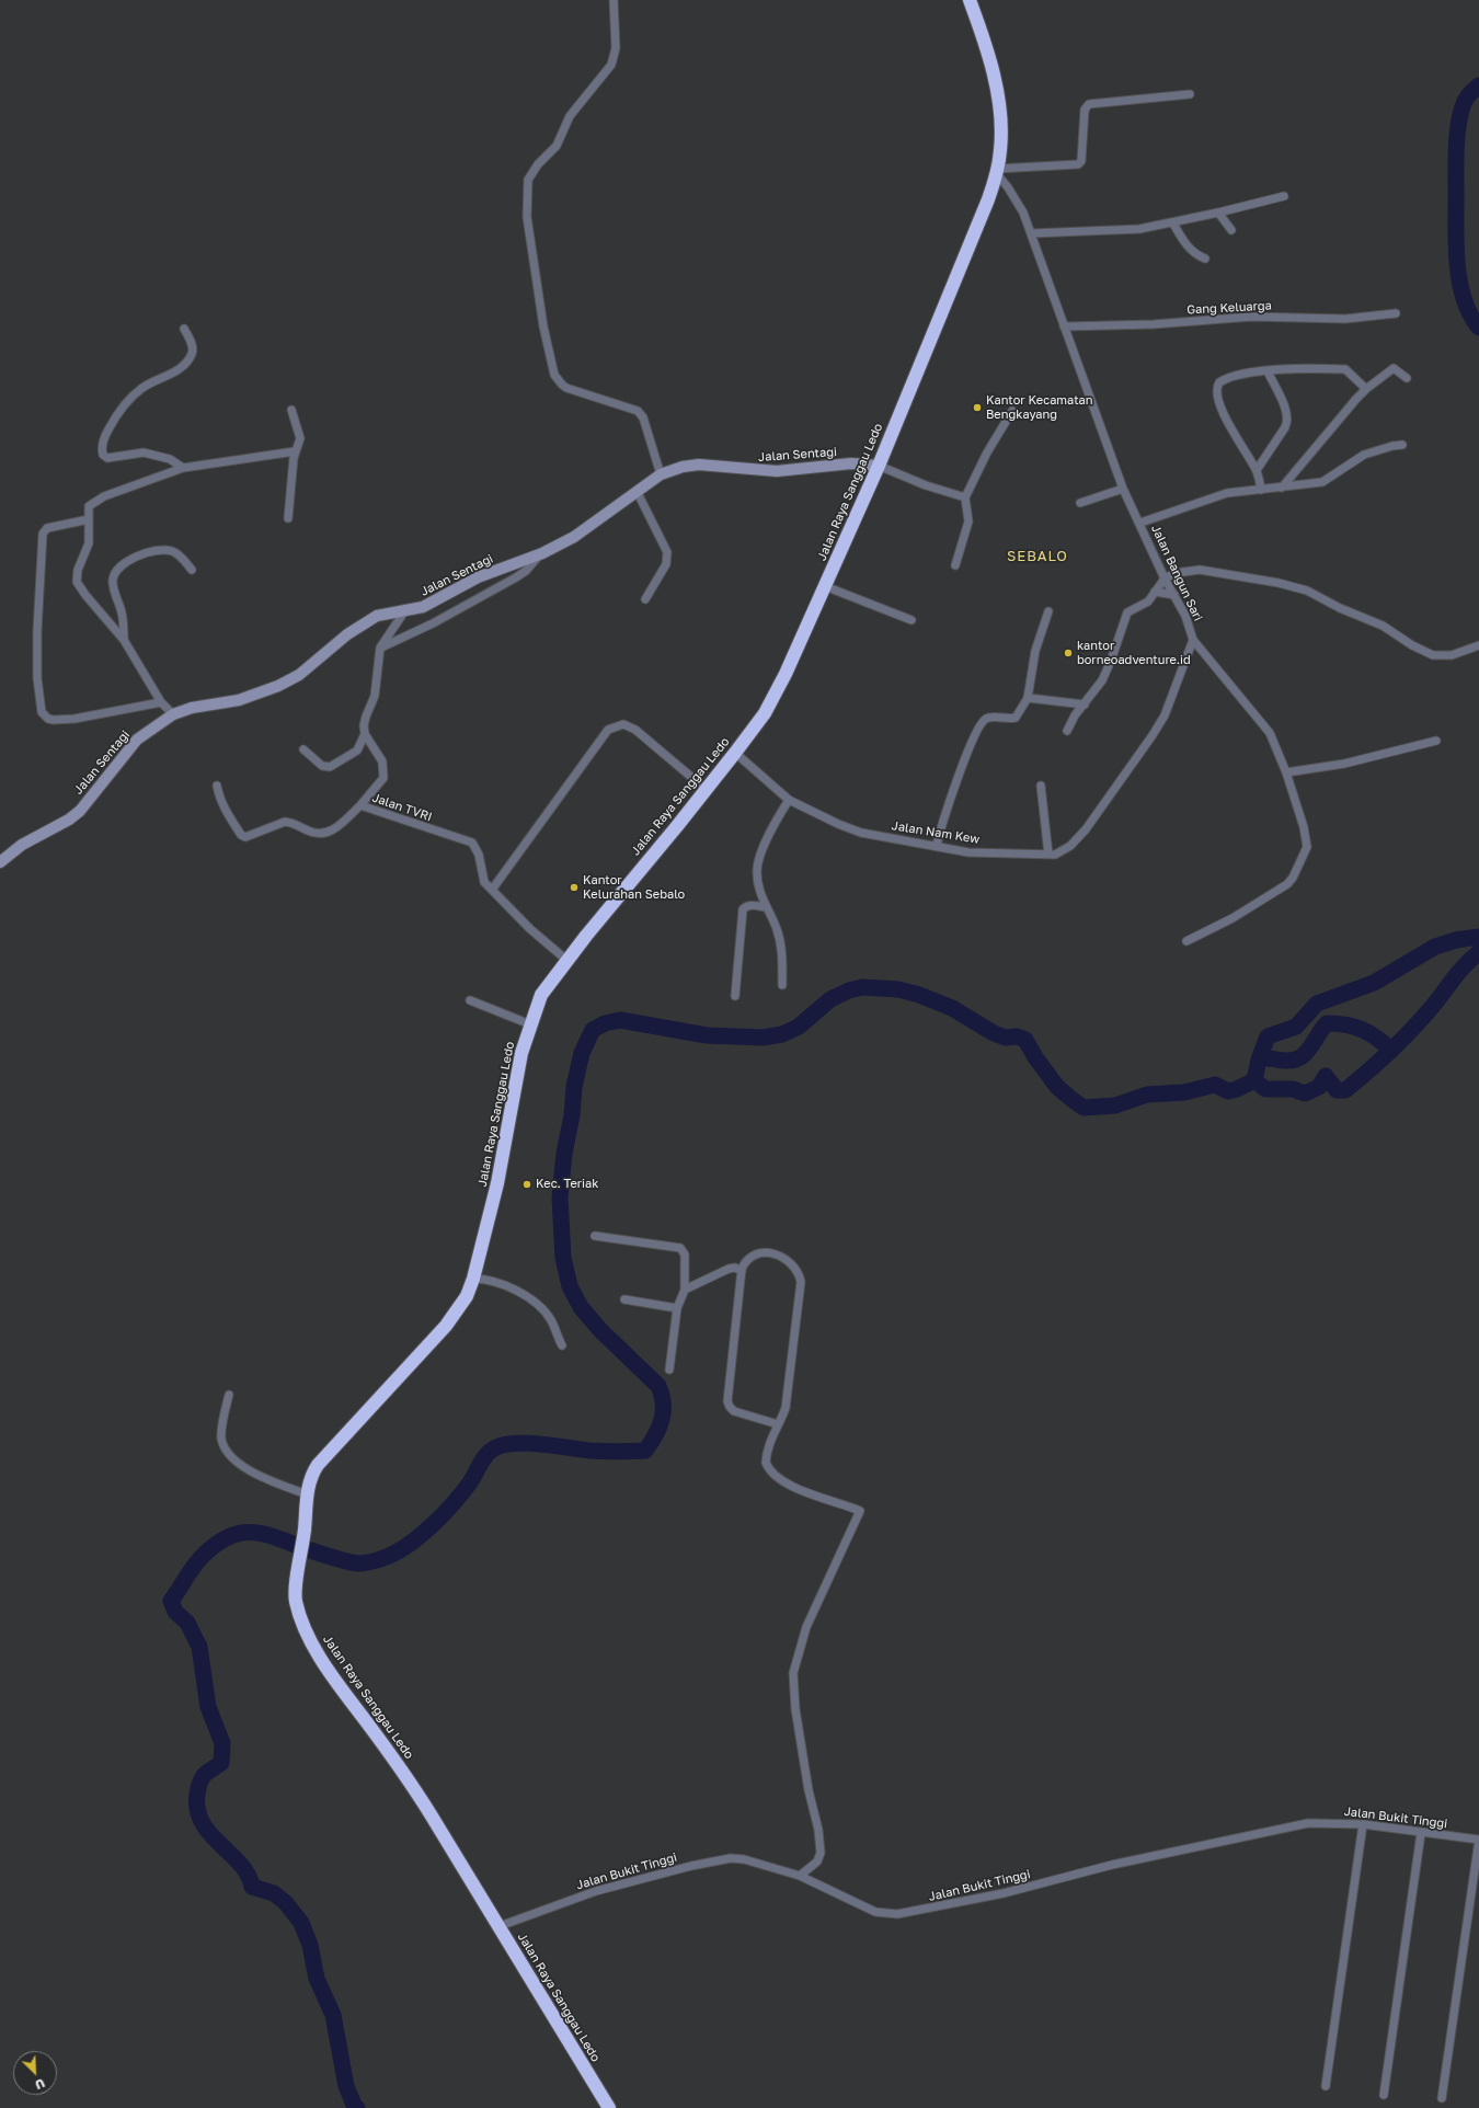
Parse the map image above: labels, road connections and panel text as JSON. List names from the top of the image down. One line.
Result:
{"streets":{"highway":["Jalan Raya Sanggau Ledo"],"main road":["Jalan Sentagi"],"street":["Gang Keluarga","Jalan Bangun Sari","Jalan TVRI","Jalan Nam Kew","Jalan Bukit Tinggi"]},"crossings":[["Gang Keluarga","Jalan Bangun Sari"],["Jalan Sentagi","Jalan Raya Sanggau Ledo"],["Jalan Raya Sanggau Ledo","Jalan Bangun Sari"],["Jalan Raya Sanggau Ledo","Jalan TVRI"],["Jalan Raya Sanggau Ledo","Jalan Nam Kew"],["Jalan Raya Sanggau Ledo","Jalan Bukit Tinggi"],["Jalan Bangun Sari","Jalan Nam Kew"]],"districts":["SEBALO"],"places":["Kantor Kecamatan Bengkayang","kantor borneoadventure.id","Kantor Kelurahan Sebalo","Kec. Teriak"],"north":"bottom right"}
